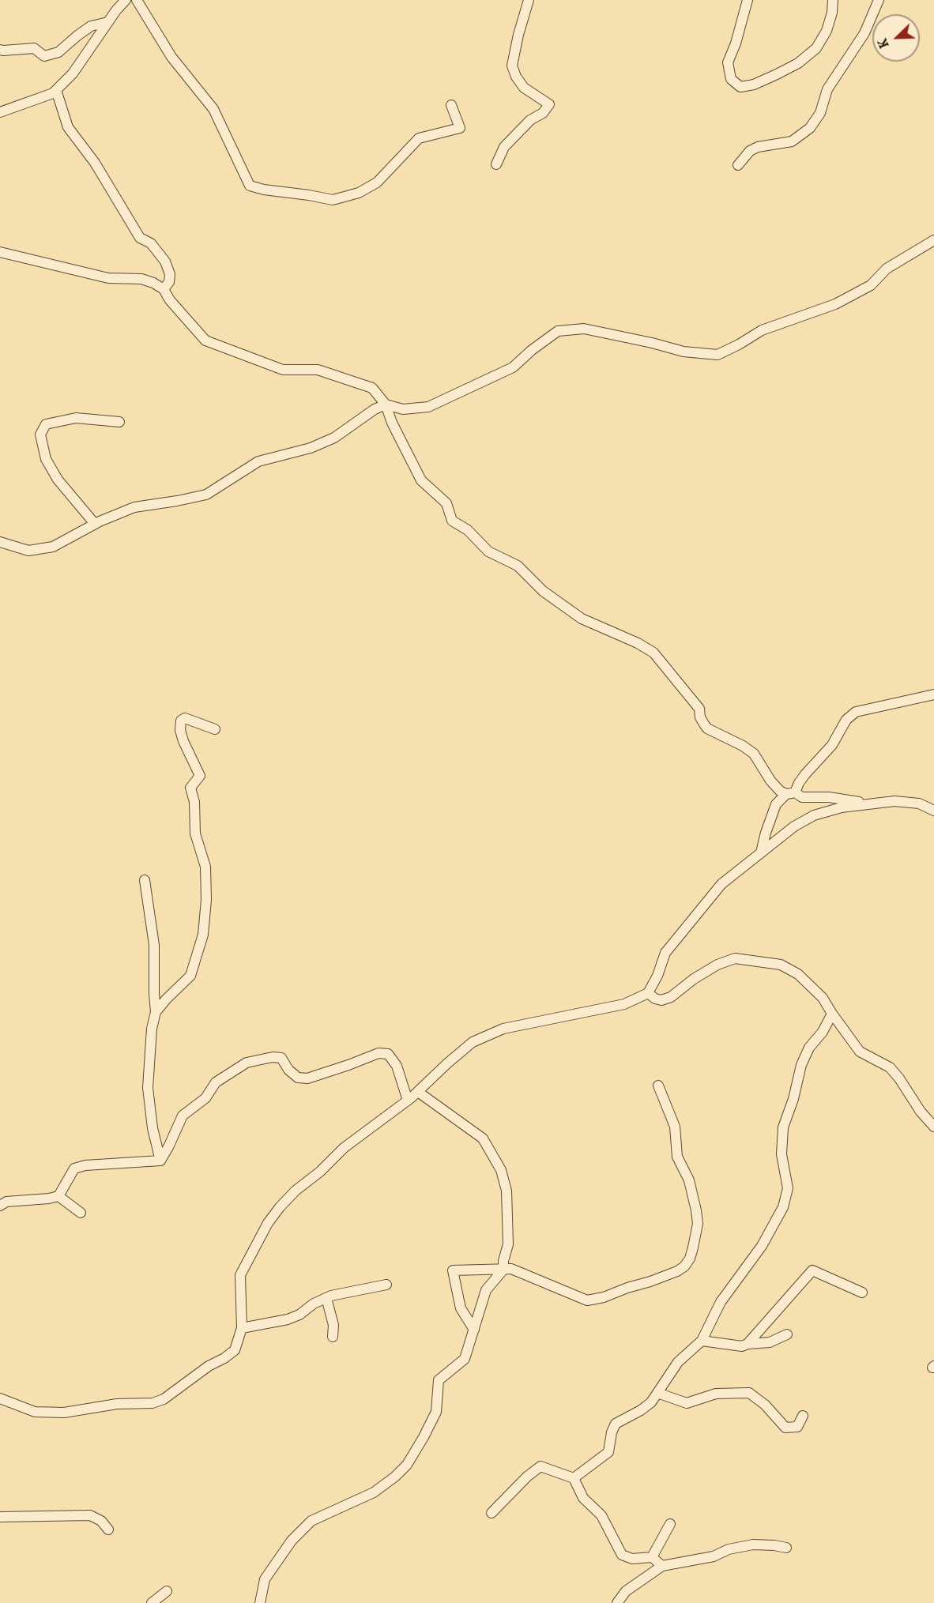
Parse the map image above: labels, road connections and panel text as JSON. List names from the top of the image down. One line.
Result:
{"north":"bottom left"}
